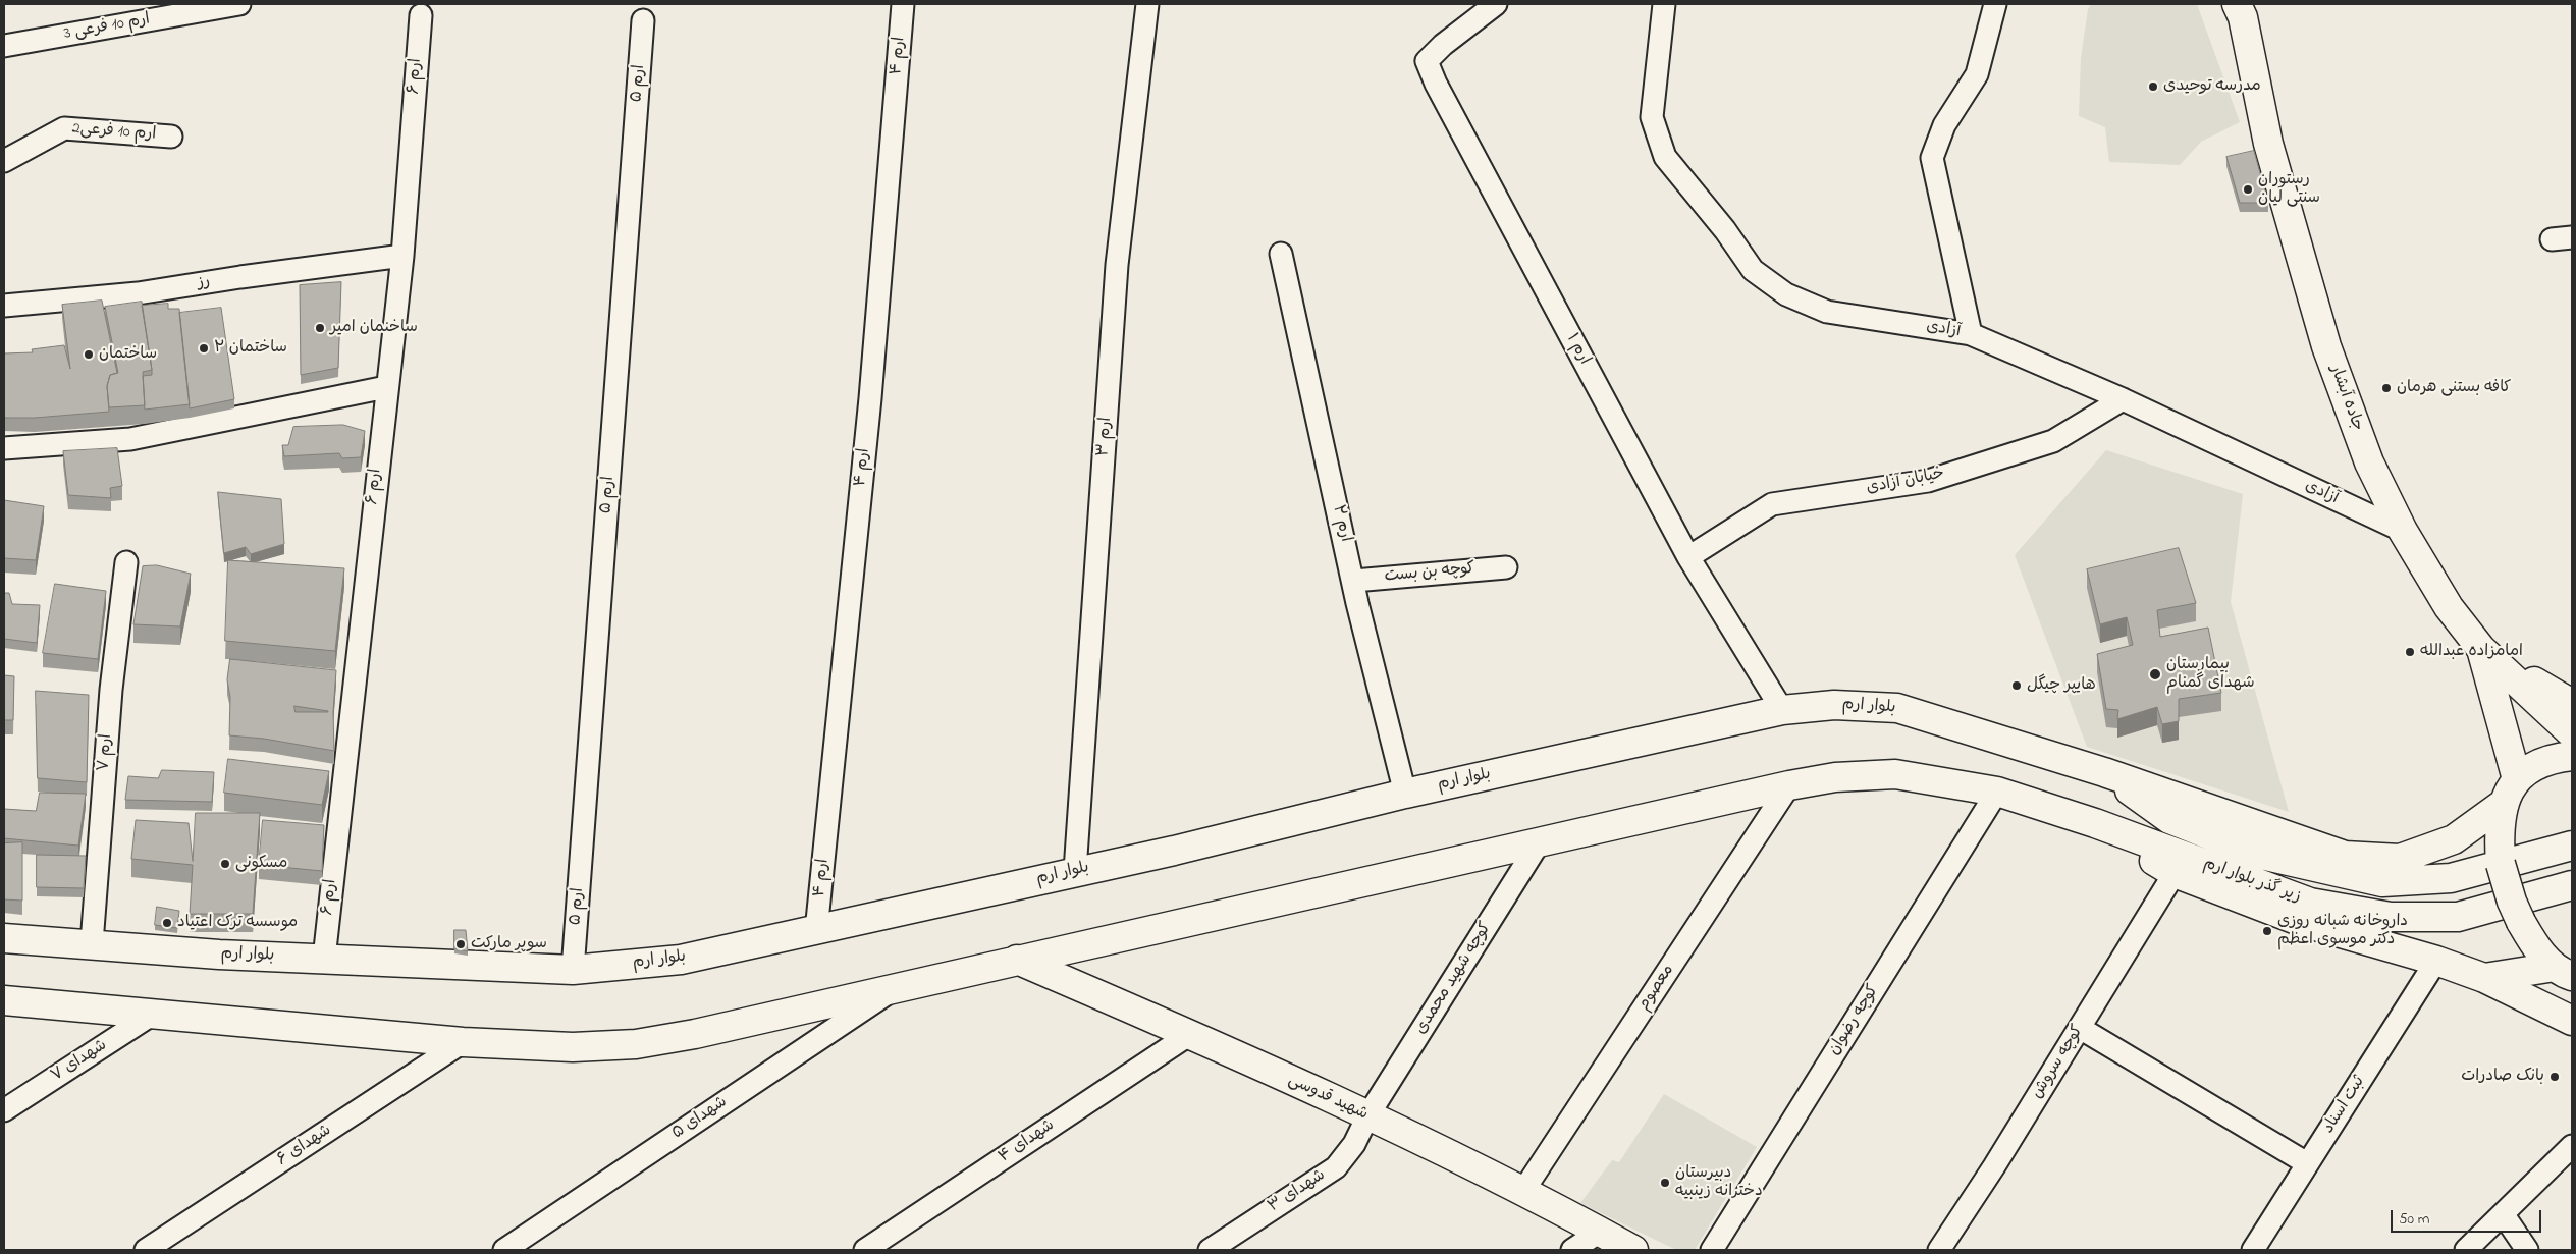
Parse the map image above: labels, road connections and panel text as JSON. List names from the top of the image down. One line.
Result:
{"streets":{"main road":["جاده آبشار","بلوار ارم","زیر گذر بلوار ارم","شهید قدوسی"],"street":["ارم 10 فرعی 3","ارم ۴","ارم ۶","ارم ۵","ارم 10 فرعی2","رز","آزادی","ارم ۱","ارم ۳","خیابان آزادی","ارم ۲","کوچه بن بست","ارم ۷","کوچه شهید محمدی","معصوم","کوچه رضوان","شهدای ۷","کوچه سروش","ثبت اسناد","شهدای ۵","شهدای ۴","شهدای ۶","شهدای ۳"]},"crossings":[["ارم ۴","بلوار ارم"],["ارم ۶","رز"],["ارم ۶","بلوار ارم"],["ارم ۵","بلوار ارم"],["آزادی","جاده آبشار"],["آزادی","خیابان آزادی"],["ارم ۱","خیابان آزادی"],["ارم ۱","بلوار ارم"],["ارم ۳","بلوار ارم"],["ارم ۲","کوچه بن بست"],["ارم ۲","بلوار ارم"],["بلوار ارم","ارم ۷"],["بلوار ارم","زیر گذر بلوار ارم"],["کوچه شهید محمدی","شهید قدوسی"],["کوچه شهید محمدی","شهدای ۳"],["معصوم","شهید قدوسی"],["شهید قدوسی","شهدای ۴"],["شهید قدوسی","شهدای ۳"]],"places":["مدرسه توحیدی","رستوران سنتی لیان","ساخنمان امیر","ساختمان ۲","ساختمان","کافه بستنی هرمان","امامزاده عبدالله","بیمارستان شهدای گمنام","هایپر چیگل","مسکونی","موسسه ترک اعتیاد","داروخانه شبانه روزی دکتر موسوی اعظم","سوپر مارکت","بانک صادرات","دبیرستان دخترانه زینبیه"],"scale_bar":"50 m"}
